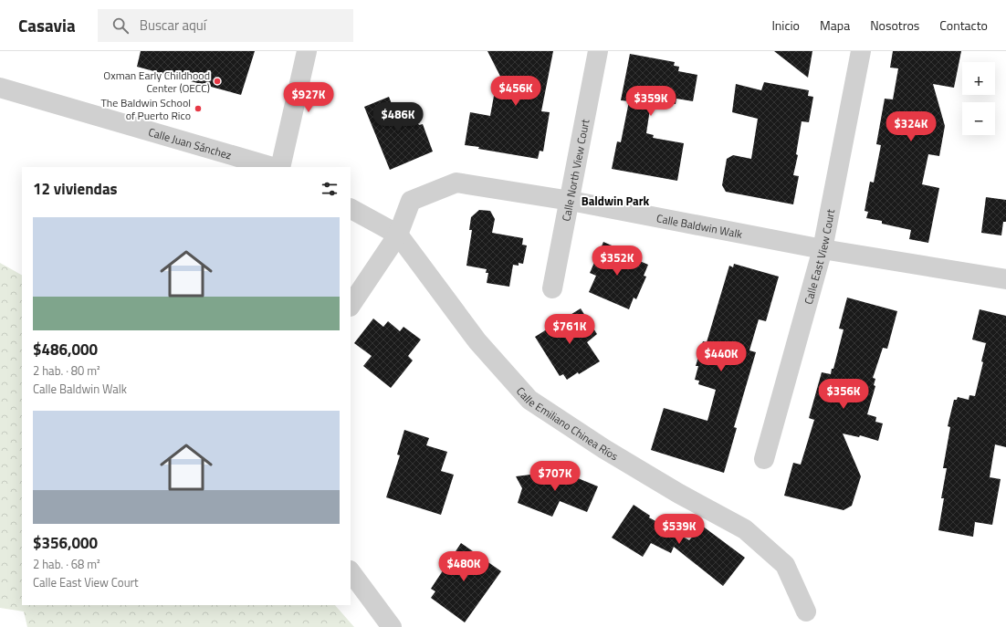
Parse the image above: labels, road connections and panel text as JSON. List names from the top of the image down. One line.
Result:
{"streets":{"street":["Calle Juan Sánchez","Calle North View Court","Calle Baldwin Walk","Calle East View Court","Calle Emiliano Chinea Ríos"]},"crossings":[["Calle North View Court","Calle Baldwin Walk"],["Calle Baldwin Walk","Calle East View Court"],["Calle Baldwin Walk","Calle Emiliano Chinea Ríos"]],"districts":["Baldwin Park"],"places":["Oxman Early Childhood Center (OECC)","The Baldwin School of Puerto Rico"],"page":{"header":"Casavia","search":"Buscar aquí","nav":["Inicio","Mapa","Nosotros","Contacto"],"map_buttons":["+","−"],"price":["$456K","$927K","$359K","$486K","$324K","$352K","$761K","$440K","$356K","$707K","$539K","$480K"],"heading":"12 viviendas","list":[{"name":"$486,000","note":"2 hab. · 80 m² · Calle Baldwin Walk"},{"name":"$356,000","note":"2 hab. · 68 m² · Calle East View Court"}]}}
